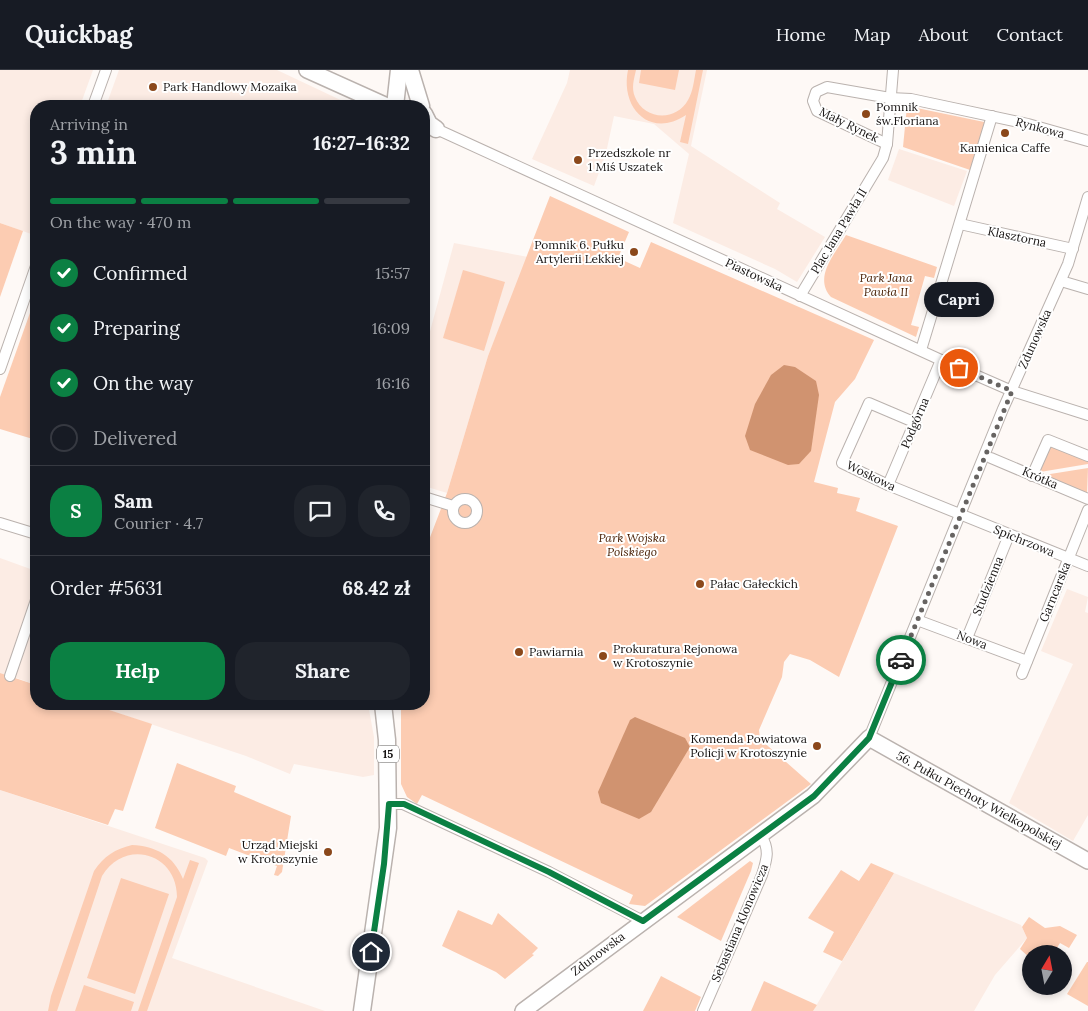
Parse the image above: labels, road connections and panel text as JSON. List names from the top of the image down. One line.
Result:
{"streets":{"main road":["15"],"street":["Mały Rynek","Rynkowa","Plac Jana Pawła II","Klasztorna","Piastowska","Zdunowska","Podgórna","Woskowa","Krótka","Spichrzowa","Studzienna","Garncarska","Nowa","56. Pułku Piechoty Wielkopolskiej","Sebastiana Klonowicza"]},"crossings":[["Mały Rynek","Rynkowa"],["Mały Rynek","Plac Jana Pawła II"],["Plac Jana Pawła II","Piastowska"],["Klasztorna","Zdunowska"],["Piastowska","Zdunowska"],["Piastowska","Podgórna"],["Zdunowska","Woskowa"],["Zdunowska","Spichrzowa"],["Zdunowska","Nowa"],["Zdunowska","56. Pułku Piechoty Wielkopolskiej"],["Zdunowska","Sebastiana Klonowicza"],["Podgórna","Woskowa"],["Woskowa","Spichrzowa"],["Spichrzowa","Studzienna"],["Spichrzowa","Garncarska"],["Studzienna","Nowa"],["Garncarska","Nowa"]],"parks":["Park Jana Pawła II","Park Wojska Polskiego"],"places":["Park Handlowy Mozaika","Pomnik św.Floriana","Kamienica Caffe","Przedszkole nr 1 Miś Uszatek","Pomnik 6. Pułku Artylerii Lekkiej","Capri","Pałac Gałeckich","Pawiarnia","Prokuratura Rejonowa w Krotoszynie","Komenda Powiatowa Policji w Krotoszynie","Urząd Miejski w Krotoszynie"],"north":"top","page":{"header":"Quickbag","nav":["Home","Map","About","Contact"],"heading":["3 min","Arriving in","16:27–16:32"],"panel":["Sam","Courier · 4.7","Order #5631","68.42 zł"],"bar":"On the way · 470 m","list":[["Confirmed","15:57"],["Preparing","16:09"],["On the way","16:16"],"Delivered"],"bubble":"Capri","round":"S","buttons":["Help","Share"]}}
